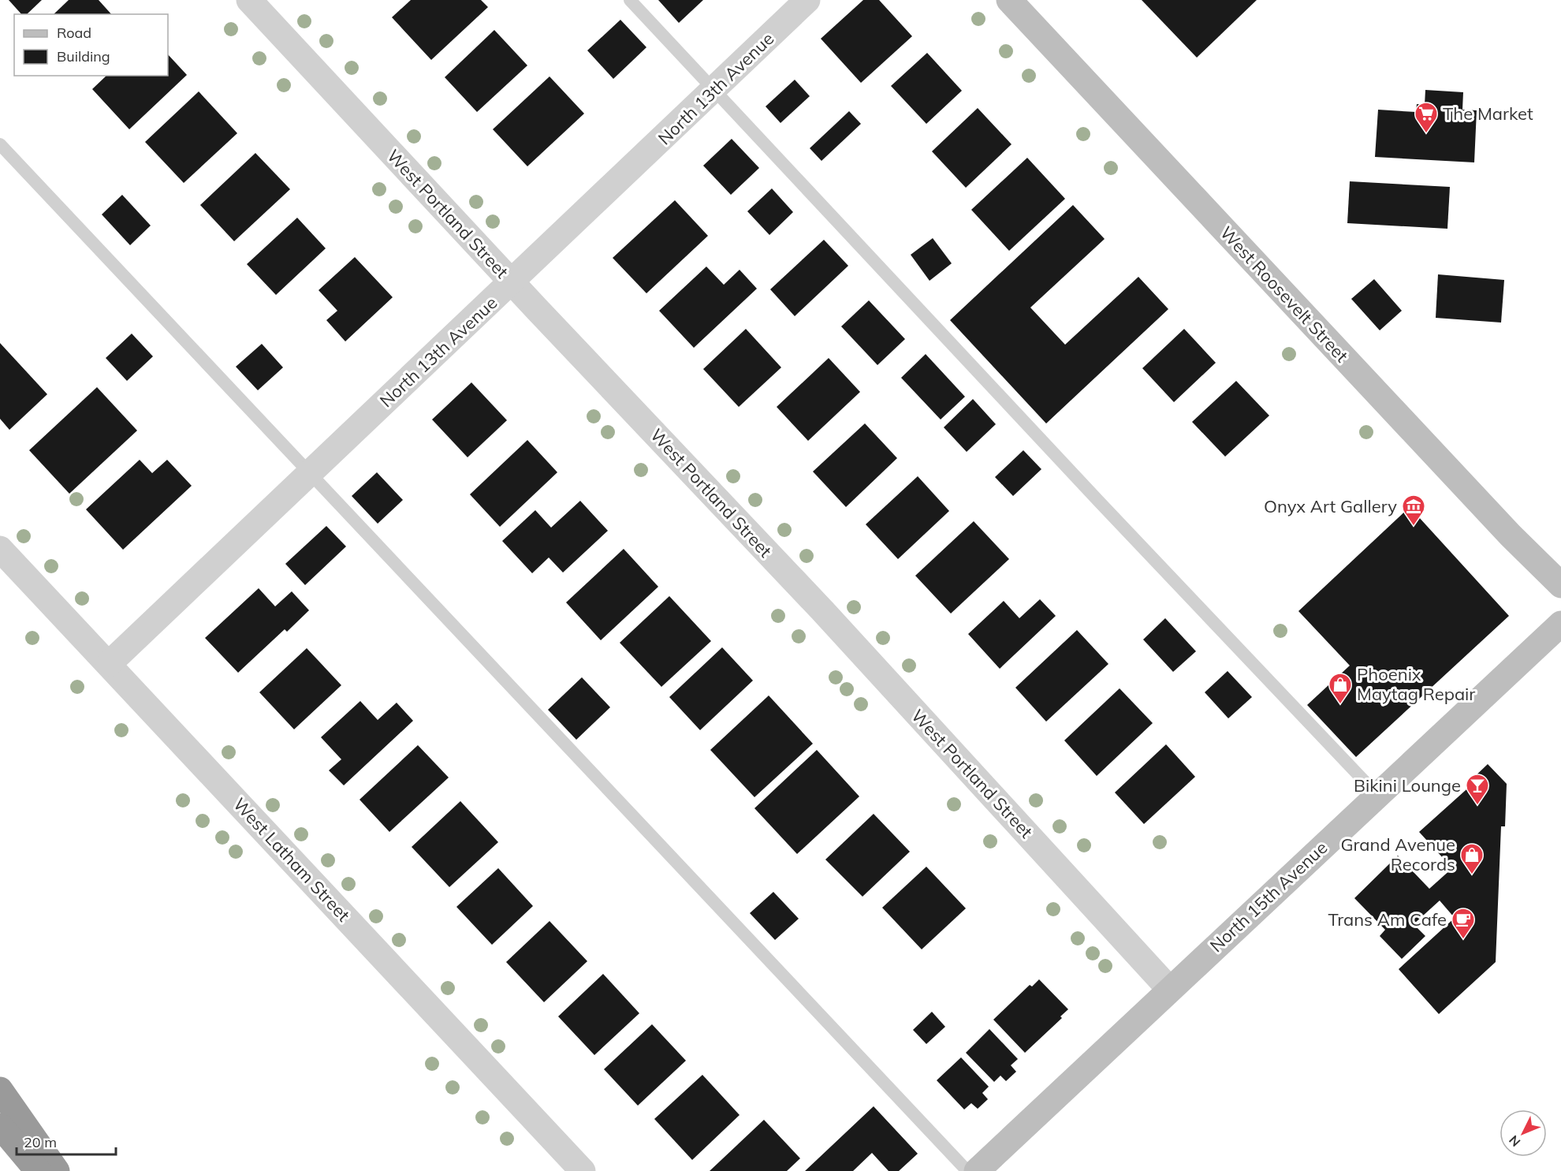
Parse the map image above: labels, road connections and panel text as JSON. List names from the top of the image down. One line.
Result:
{"streets":{"street":["North 13th Avenue","West Portland Street","West Roosevelt Street","West Latham Street","North 15th Avenue"]},"crossings":[["North 13th Avenue","West Portland Street"],["North 13th Avenue","West Latham Street"],["West Portland Street","North 15th Avenue"]],"places":{"supermarket":["The Market"],"museum":["Onyx Art Gallery"],"shop":["Phoenix Maytag Repair","Grand Avenue Records"],"bar":["Bikini Lounge"],"cafe":["Trans Am Cafe"]},"legend":["Road","Building"],"scale_bar":"20 m","north":"bottom left"}
